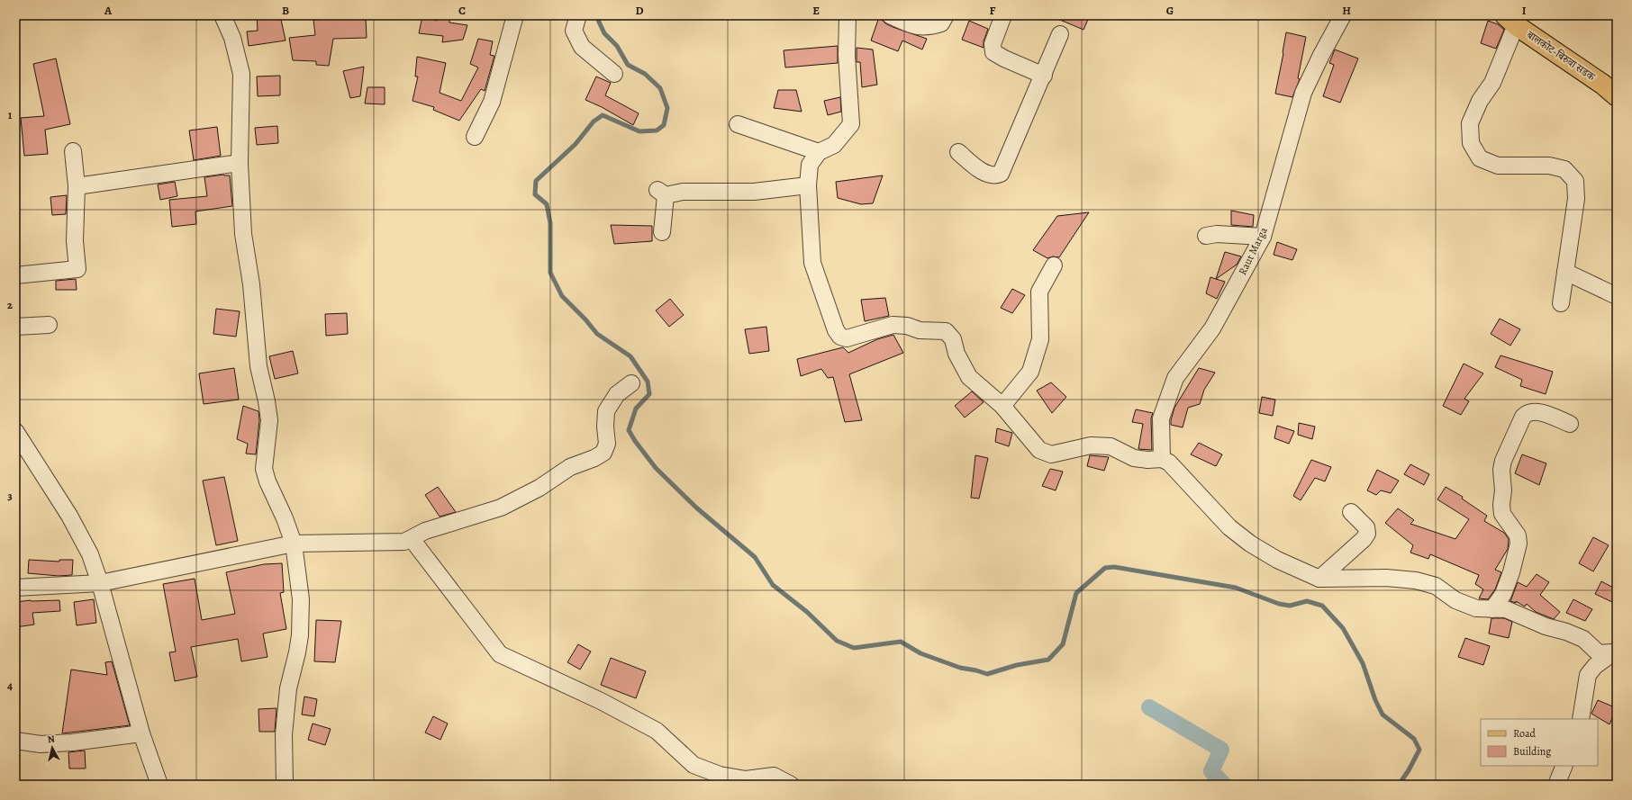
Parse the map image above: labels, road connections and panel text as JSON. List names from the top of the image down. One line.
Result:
{"streets":{"main road":["बालकोट-बिरुवा सडक"],"street":["Raut Marga"]},"legend":["Road","Building"],"north":"top","grid":{"columns":["A","B","C","D","E","F","G","H","I"],"rows":["1","2","3","4"]}}
